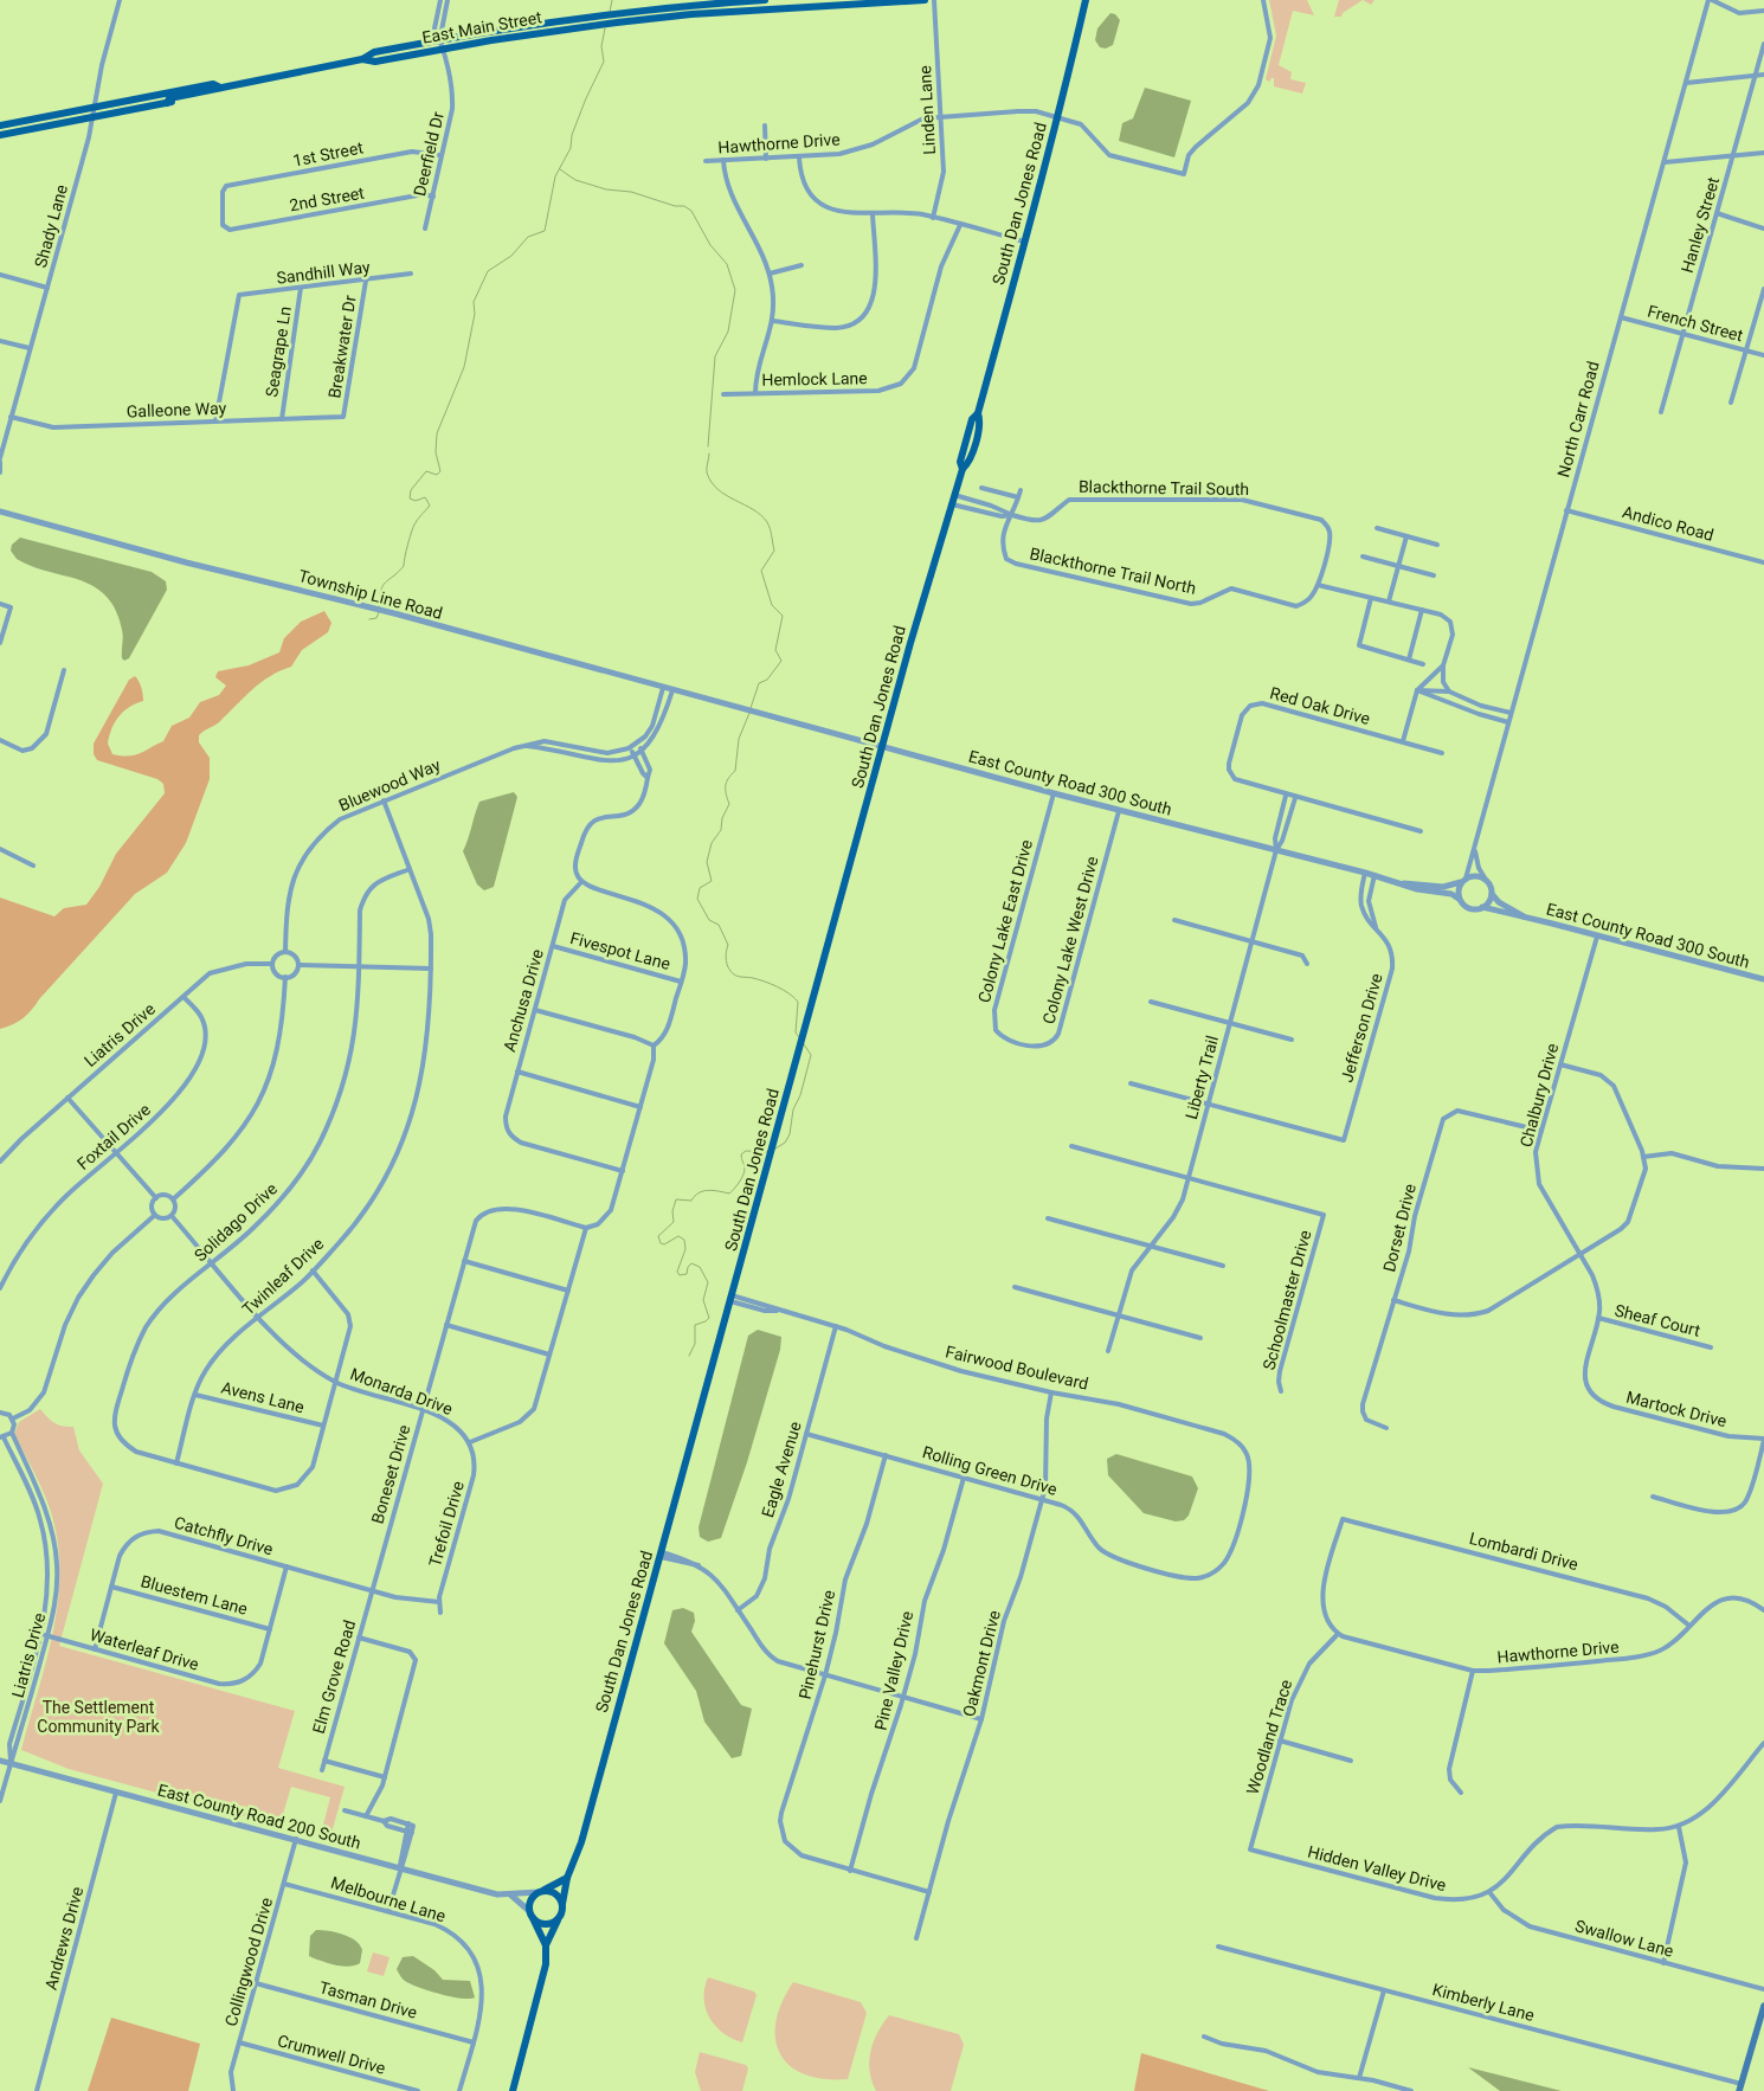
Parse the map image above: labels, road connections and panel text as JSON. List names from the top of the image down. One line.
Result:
{"streets":{"main road":["East Main Street","South Dan Jones Road"],"street":["Linden Lane","Hawthorne Drive","1st Street","Deerfield Dr","2nd Street","Hanley Street","Shady Lane","Sandhill Way","French Street","Breakwater Dr","Seagrape Ln","Hemlock Lane","Galleone Way","North Carr Road","Blackthorne Trail South","Andico Road","Blackthorne Trail North","Township Line Road","Red Oak Drive","East County Road 300 South","Bluewood Way","Colony Lake East Drive","Colony Lake West Drive","Fivespot Lane","Anchusa Drive","Jefferson Drive","Liatris Drive","Liberty Trail","Chalbury Drive","Foxtail Drive","Solidago Drive","Dorset Drive","Twinleaf Drive","Schoolmaster Drive","Sheaf Court","Fairwood Boulevard","Monarda Drive","Avens Lane","Martock Drive","Eagle Avenue","Rolling Green Drive","Boneset Drive","Trefoil Drive","Catchfly Drive","Lombardi Drive","Bluestem Lane","Pinehurst Drive","Waterleaf Drive","Oakmont Drive","Pine Valley Drive","Elm Grove Road","Woodland Trace","East County Road 200 South","Hidden Valley Drive","Melbourne Lane","Andrews Drive","Swallow Lane","Collingwood Drive","Tasman Drive","Kimberly Lane","Crumwell Drive"]},"crossings":[["East Main Street","Deerfield Dr"],["East Main Street","Shady Lane"],["Linden Lane","Hawthorne Drive"],["Hawthorne Drive","South Dan Jones Road"],["Hawthorne Drive","Lombardi Drive"],["Hawthorne Drive","Woodland Trace"],["1st Street","Deerfield Dr"],["1st Street","2nd Street"],["Deerfield Dr","2nd Street"],["South Dan Jones Road","East County Road 300 South"],["South Dan Jones Road","Fairwood Boulevard"],["South Dan Jones Road","East County Road 200 South"],["Hanley Street","French Street"],["Shady Lane","Galleone Way"],["Sandhill Way","Breakwater Dr"],["Sandhill Way","Seagrape Ln"],["Sandhill Way","Galleone Way"],["French Street","North Carr Road"],["Breakwater Dr","Galleone Way"],["Seagrape Ln","Galleone Way"],["North Carr Road","Andico Road"],["North Carr Road","East County Road 300 South"],["Blackthorne Trail South","Blackthorne Trail North"],["Township Line Road","East County Road 300 South"],["Township Line Road","Bluewood Way"],["Red Oak Drive","Liberty Trail"],["East County Road 300 South","Colony Lake East Drive"],["East County Road 300 South","Colony Lake West Drive"],["East County Road 300 South","Jefferson Drive"],["East County Road 300 South","Liberty Trail"],["East County Road 300 South","Chalbury Drive"],["Bluewood Way","Liatris Drive"],["Bluewood Way","Twinleaf Drive"],["Colony Lake East Drive","Colony Lake West Drive"],["Fivespot Lane","Anchusa Drive"],["Jefferson Drive","Liberty Trail"],["Liatris Drive","Foxtail Drive"],["Liatris Drive","Waterleaf Drive"],["Liatris Drive","East County Road 200 South"],["Liberty Trail","Schoolmaster Drive"],["Chalbury Drive","Dorset Drive"],["Chalbury Drive","Sheaf Court"],["Chalbury Drive","Martock Drive"],["Solidago Drive","Twinleaf Drive"],["Solidago Drive","Monarda Drive"],["Solidago Drive","Avens Lane"],["Twinleaf Drive","Monarda Drive"],["Twinleaf Drive","Avens Lane"],["Fairwood Boulevard","Eagle Avenue"],["Fairwood Boulevard","Rolling Green Drive"],["Fairwood Boulevard","Oakmont Drive"],["Monarda Drive","Boneset Drive"],["Monarda Drive","Trefoil Drive"],["Eagle Avenue","Rolling Green Drive"],["Rolling Green Drive","Pinehurst Drive"],["Rolling Green Drive","Oakmont Drive"],["Rolling Green Drive","Pine Valley Drive"],["Boneset Drive","Catchfly Drive"],["Boneset Drive","Elm Grove Road"],["Trefoil Drive","Catchfly Drive"],["Catchfly Drive","Bluestem Lane"],["Catchfly Drive","Waterleaf Drive"],["Catchfly Drive","Elm Grove Road"],["Lombardi Drive","Woodland Trace"],["Bluestem Lane","Waterleaf Drive"],["Pinehurst Drive","Pine Valley Drive"],["Woodland Trace","Hidden Valley Drive"],["East County Road 200 South","Andrews Drive"],["East County Road 200 South","Collingwood Drive"],["Hidden Valley Drive","Swallow Lane"],["Melbourne Lane","Collingwood Drive"],["Melbourne Lane","Tasman Drive"],["Collingwood Drive","Tasman Drive"],["Collingwood Drive","Crumwell Drive"]],"parks":["The Settlement Community Park"]}
